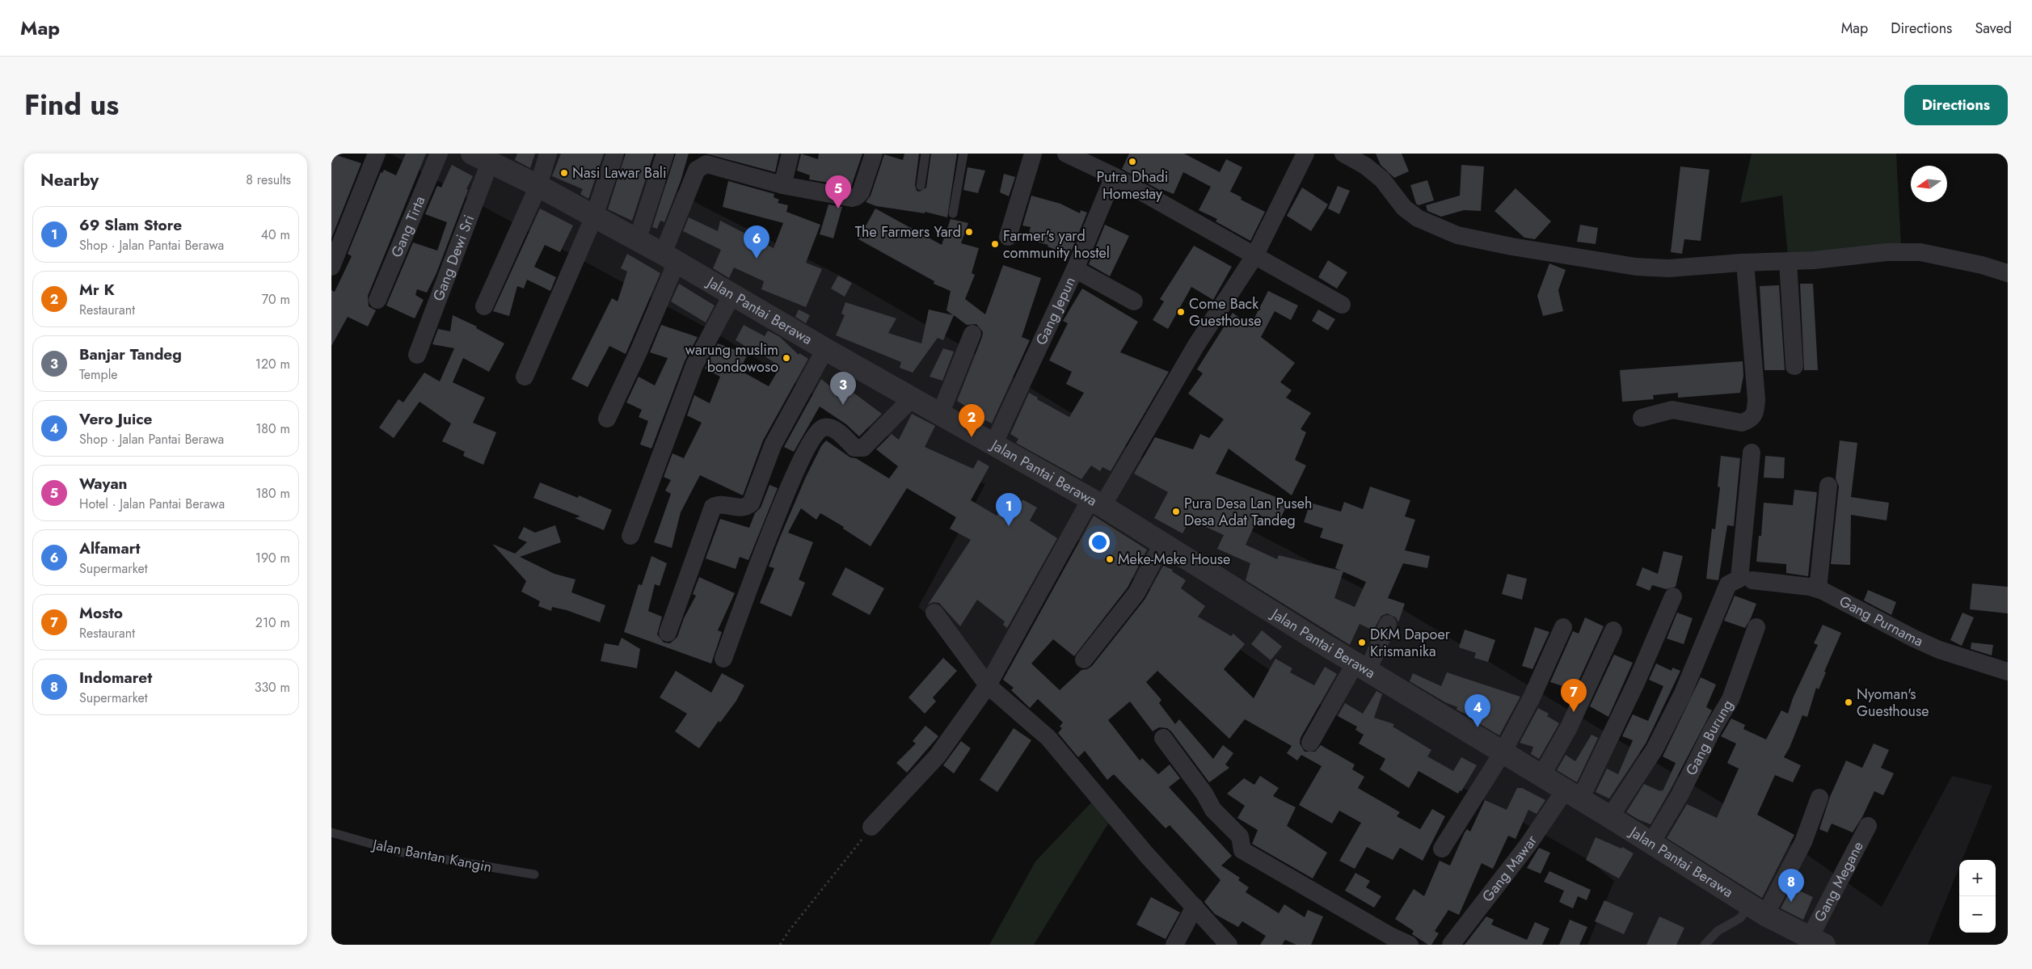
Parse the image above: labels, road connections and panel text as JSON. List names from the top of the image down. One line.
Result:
{"streets":{"street":["Gang Tirta","Gang Dewi Sri","Gang Jepun","Jalan Pantai Berawa","Gang Purnama","Gang Burung","Gang Mawar","Gang Megane"],"lane":["Jalan Bantan Kangin"]},"crossings":[["Gang Dewi Sri","Jalan Pantai Berawa"],["Gang Jepun","Jalan Pantai Berawa"],["Jalan Pantai Berawa","Gang Burung"],["Jalan Pantai Berawa","Gang Mawar"],["Jalan Pantai Berawa","Gang Megane"]],"places":["Putra Dhadi Homestay","Nasi Lawar Bali","The Farmers Yard","Farmer's yard community hostel","Come Back Guesthouse","warung muslim bondowoso","Pura Desa Lan Puseh Desa Adat Tandeg","Meke-Meke House","DKM Dapoer Krismanika","Nyoman's Guesthouse"],"north":"left","page":{"header":"Map","nav":["Map","Directions","Saved"],"title":"Find us","buttons":"Directions","heading":["Nearby","8 results"],"pins":["5","6","3","2","1","7","4","8"],"list":[{"mark":"1","name":"69 Slam Store","note":"Shop · Jalan Pantai Berawa","value":"40 m"},{"mark":"2","name":"Mr K","note":"Restaurant","value":"70 m"},{"mark":"3","name":"Banjar Tandeg","note":"Temple","value":"120 m"},{"mark":"4","name":"Vero Juice","note":"Shop · Jalan Pantai Berawa","value":"180 m"},{"mark":"5","name":"Wayan","note":"Hotel · Jalan Pantai Berawa","value":"180 m"},{"mark":"6","name":"Alfamart","note":"Supermarket","value":"190 m"},{"mark":"7","name":"Mosto","note":"Restaurant","value":"210 m"},{"mark":"8","name":"Indomaret","note":"Supermarket","value":"330 m"}],"map_buttons":["+","−"]}}
